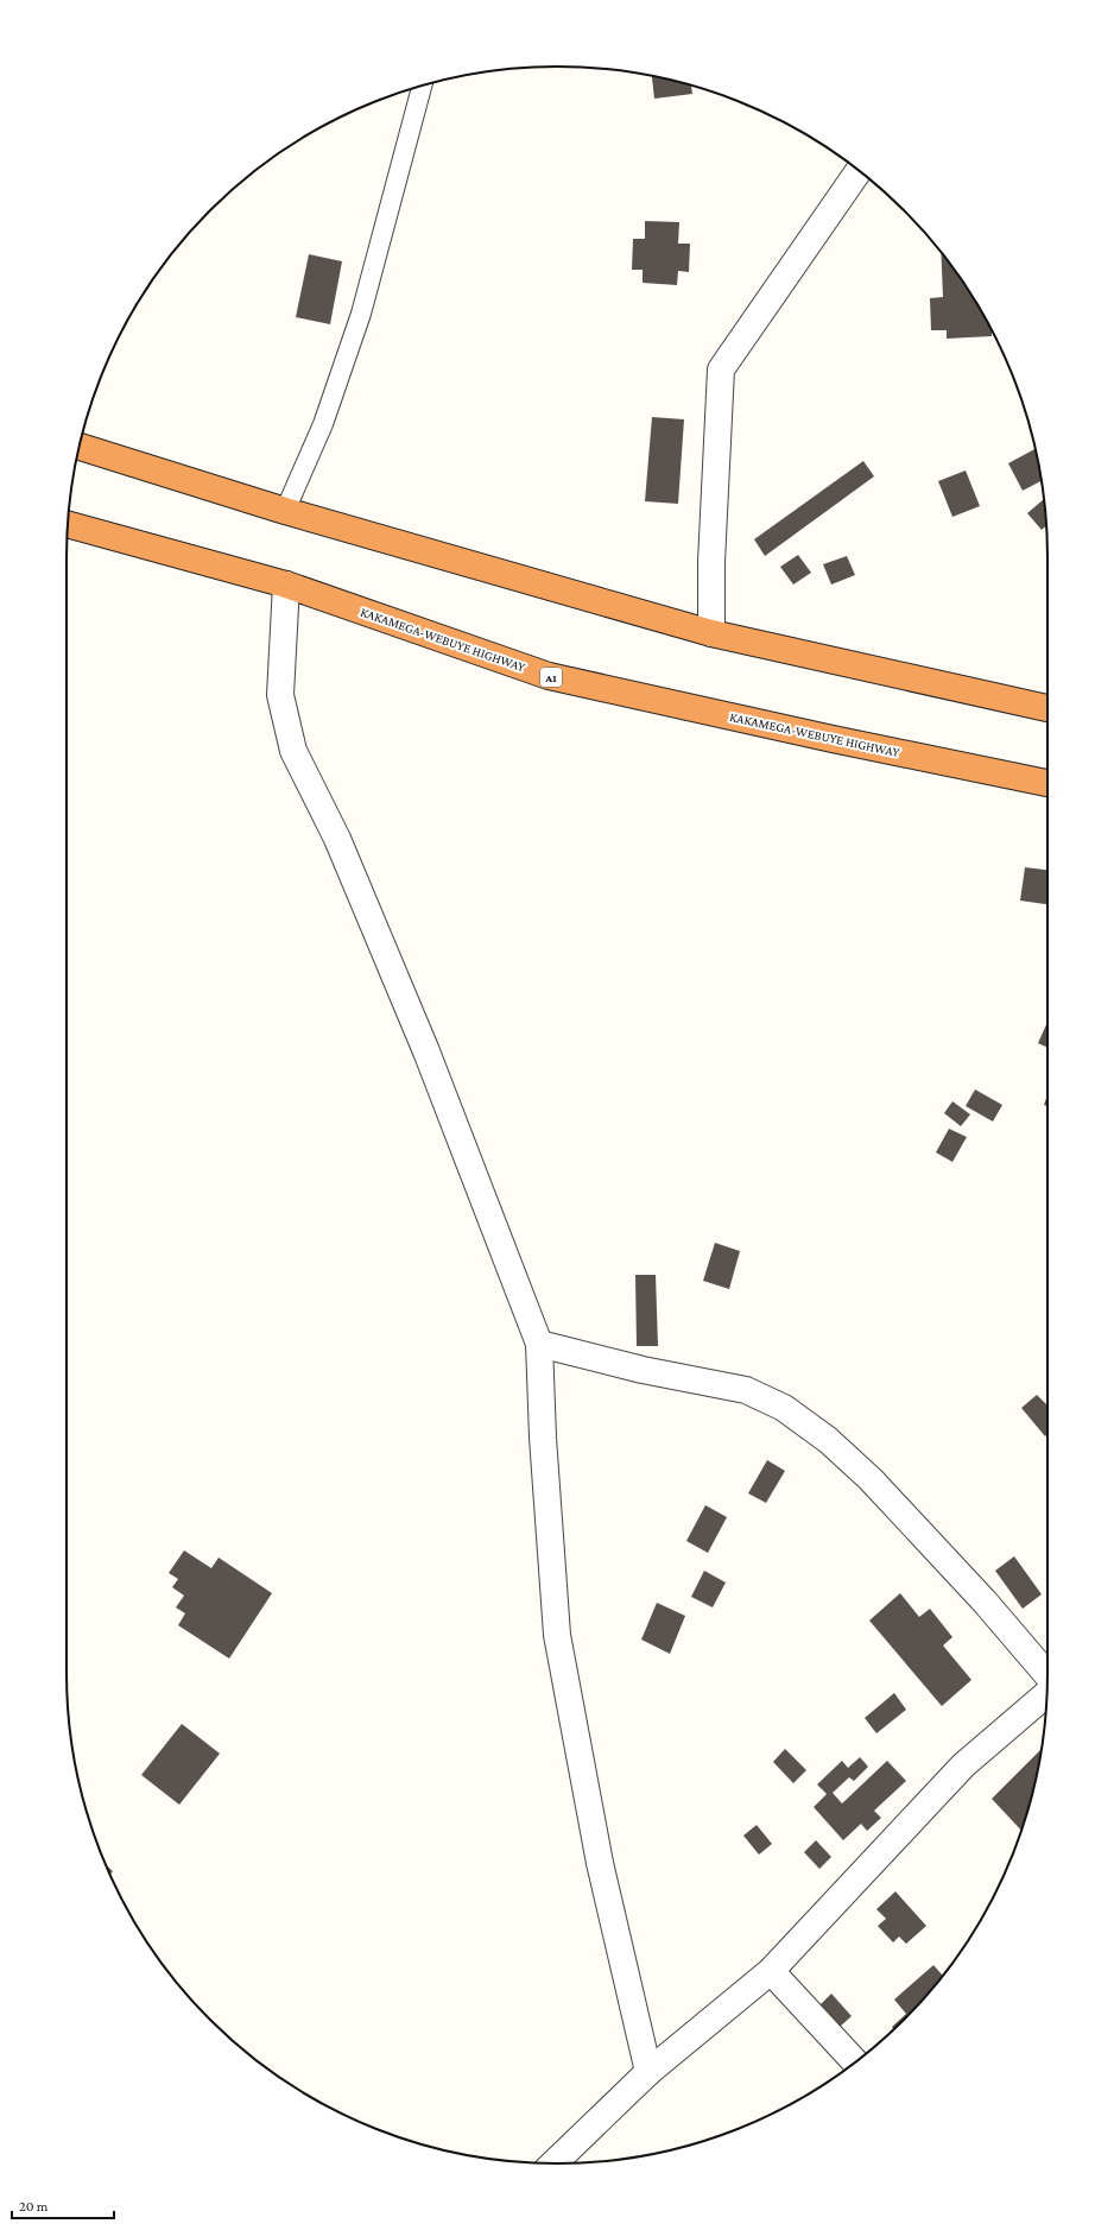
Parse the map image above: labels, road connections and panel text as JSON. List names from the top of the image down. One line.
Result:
{"streets":{"highway":["KAKAMEGA-WEBUYE HIGHWAY","A1"]},"scale_bar":"20 m"}
